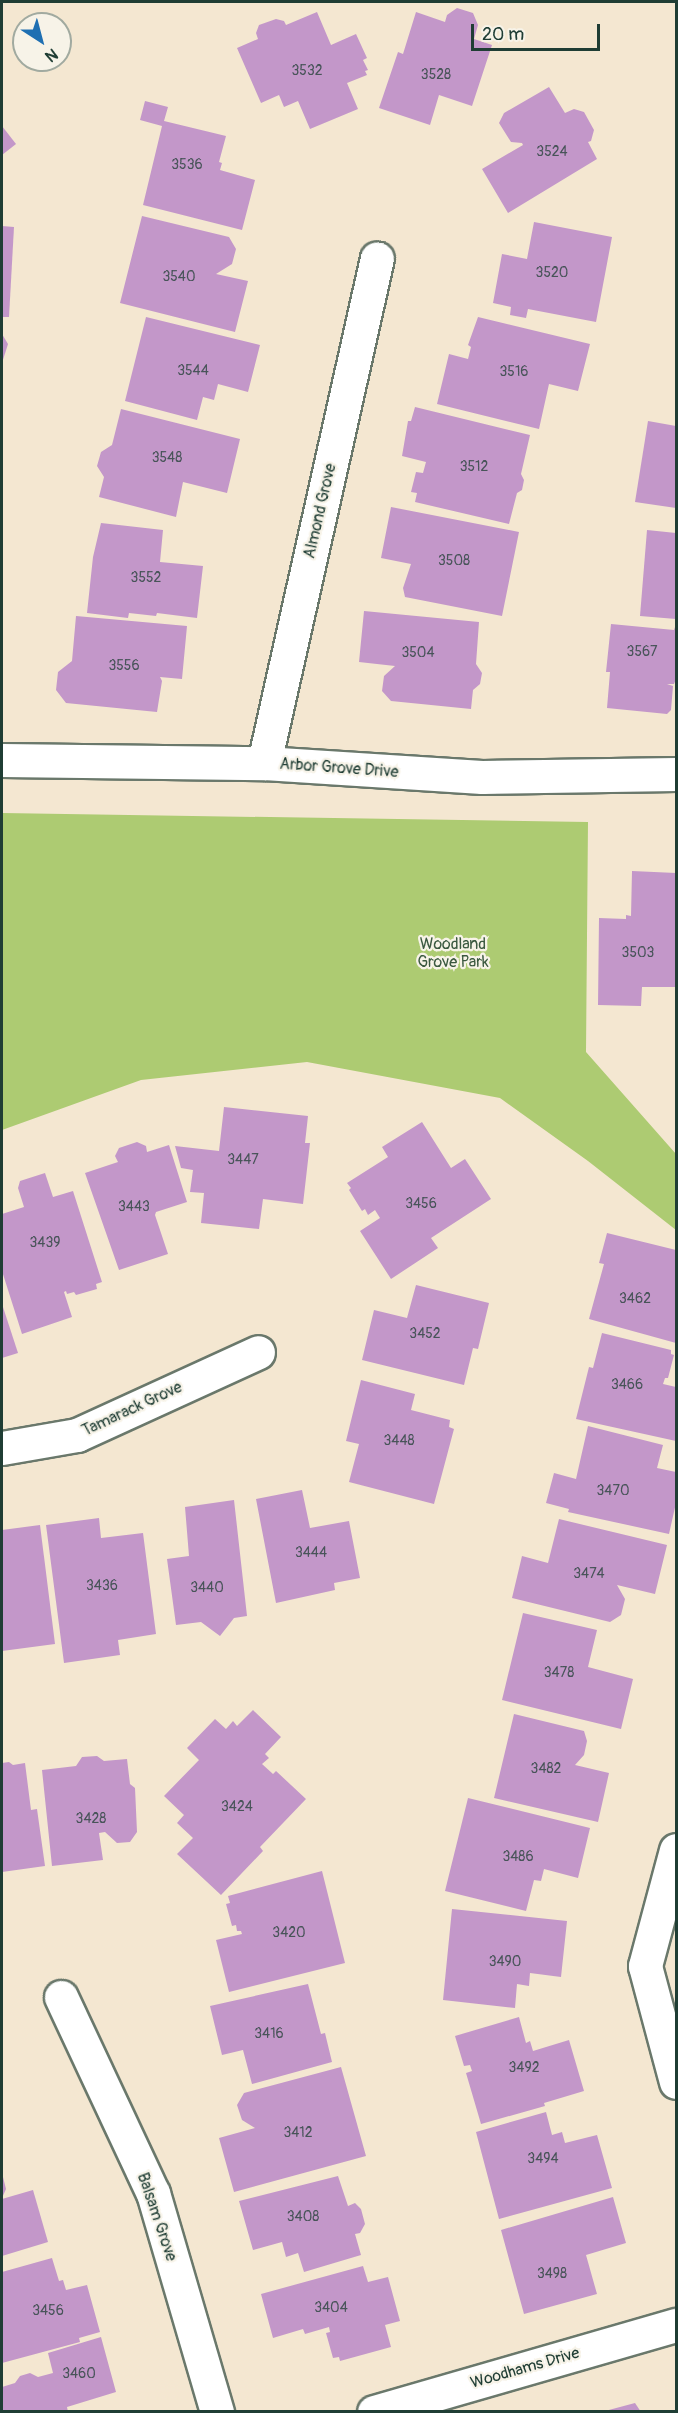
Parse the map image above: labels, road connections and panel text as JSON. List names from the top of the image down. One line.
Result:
{"streets":{"street":["Almond Grove","Arbor Grove Drive","Tamarack Grove","Balsam Grove","Woodhams Drive"]},"crossings":[["Almond Grove","Arbor Grove Drive"]],"parks":["Woodland Grove Park"],"house_numbers":["3532","3528","3524","3536","3520","3540","3544","3516","3548","3512","3508","3552","3567","3504","3556","3503","3447","3456","3443","3439","3462","3452","3466","3448","3470","3444","3474","3436","3440","3478","3482","3424","3428","3486","3420","3490","3416","3492","3412","3494","3408","3498","3404","3456","3460"],"scale_bar":"20 m","north":"bottom right"}
